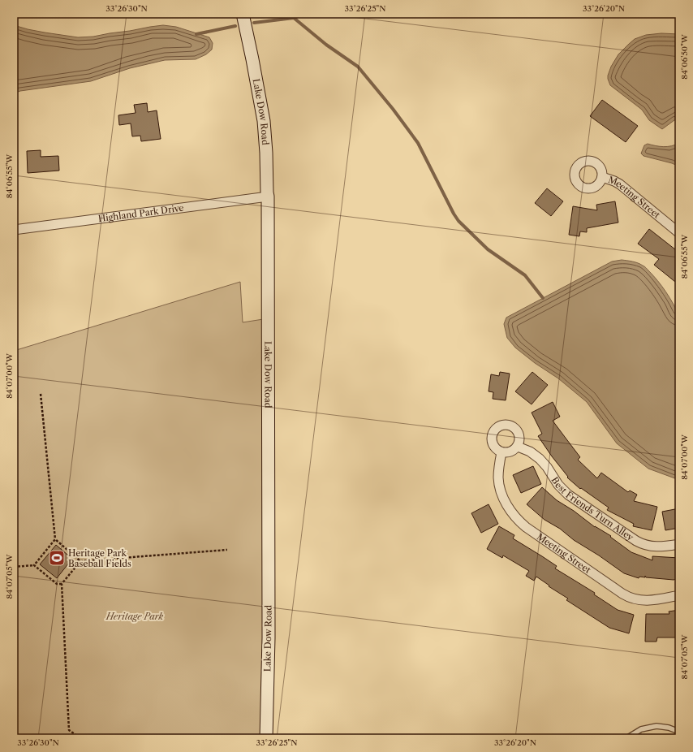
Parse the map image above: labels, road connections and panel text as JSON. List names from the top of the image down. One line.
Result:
{"streets":{"street":["Lake Dow Road","Meeting Street","Highland Park Drive","Best Friends Turn Alley"]},"crossings":[["Lake Dow Road","Highland Park Drive"],["Meeting Street","Best Friends Turn Alley"]],"parks":["Heritage Park"],"places":{"sports":["Heritage Park Baseball Fields"]},"coordinates":["33°26'30\"N","33°26'25\"N","33°26'20\"N","84°06'50\"W","84°06'55\"W","84°07'00\"W","84°07'05\"W"]}
